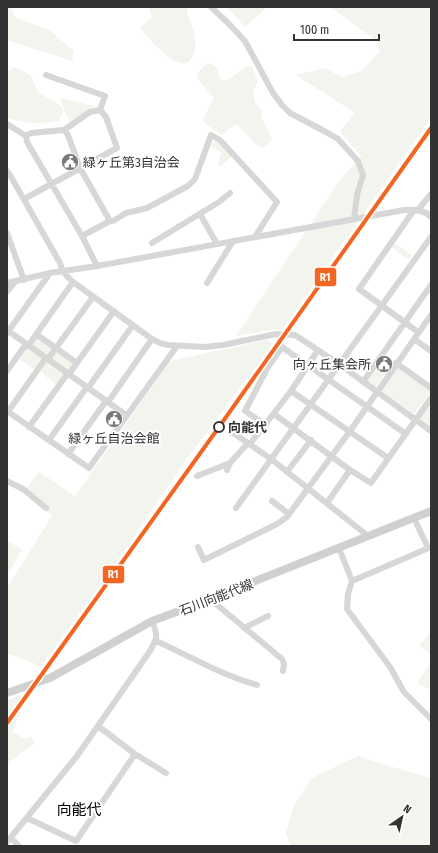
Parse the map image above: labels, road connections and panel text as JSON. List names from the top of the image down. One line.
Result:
{"streets":{"main road":["石川向能代線"]},"districts":["向能代"],"places":{"public building":["緑ヶ丘第3自治会","向ヶ丘集会所","緑ヶ丘自治会館"],"other":["向能代"]},"lines":["transit line R1"],"scale_bar":"100 m","north":"top right"}
